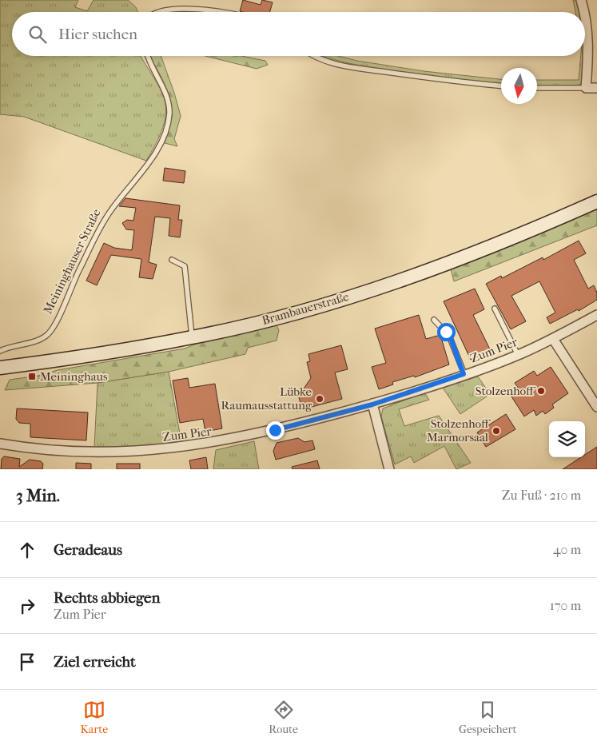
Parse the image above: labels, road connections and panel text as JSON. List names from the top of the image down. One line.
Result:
{"streets":{"main road":["Brambauerstraße"],"street":["Zum Pier"],"lane":["Meininghauser Straße"]},"places":{"transit":["Meininghaus"],"other":["Stolzenhoff","Lübke Raumausstattung","Stolzenhoff Marmorsaal"]},"north":"bottom","page":{"search":"Hier suchen","heading":["3 Min.","Zu Fuß · 210 m"],"list":[["Geradeaus","40 m"],["Rechts abbiegen","Zum Pier","170 m"],"Ziel erreicht"],"nav":["Karte","Route","Gespeichert"]}}
